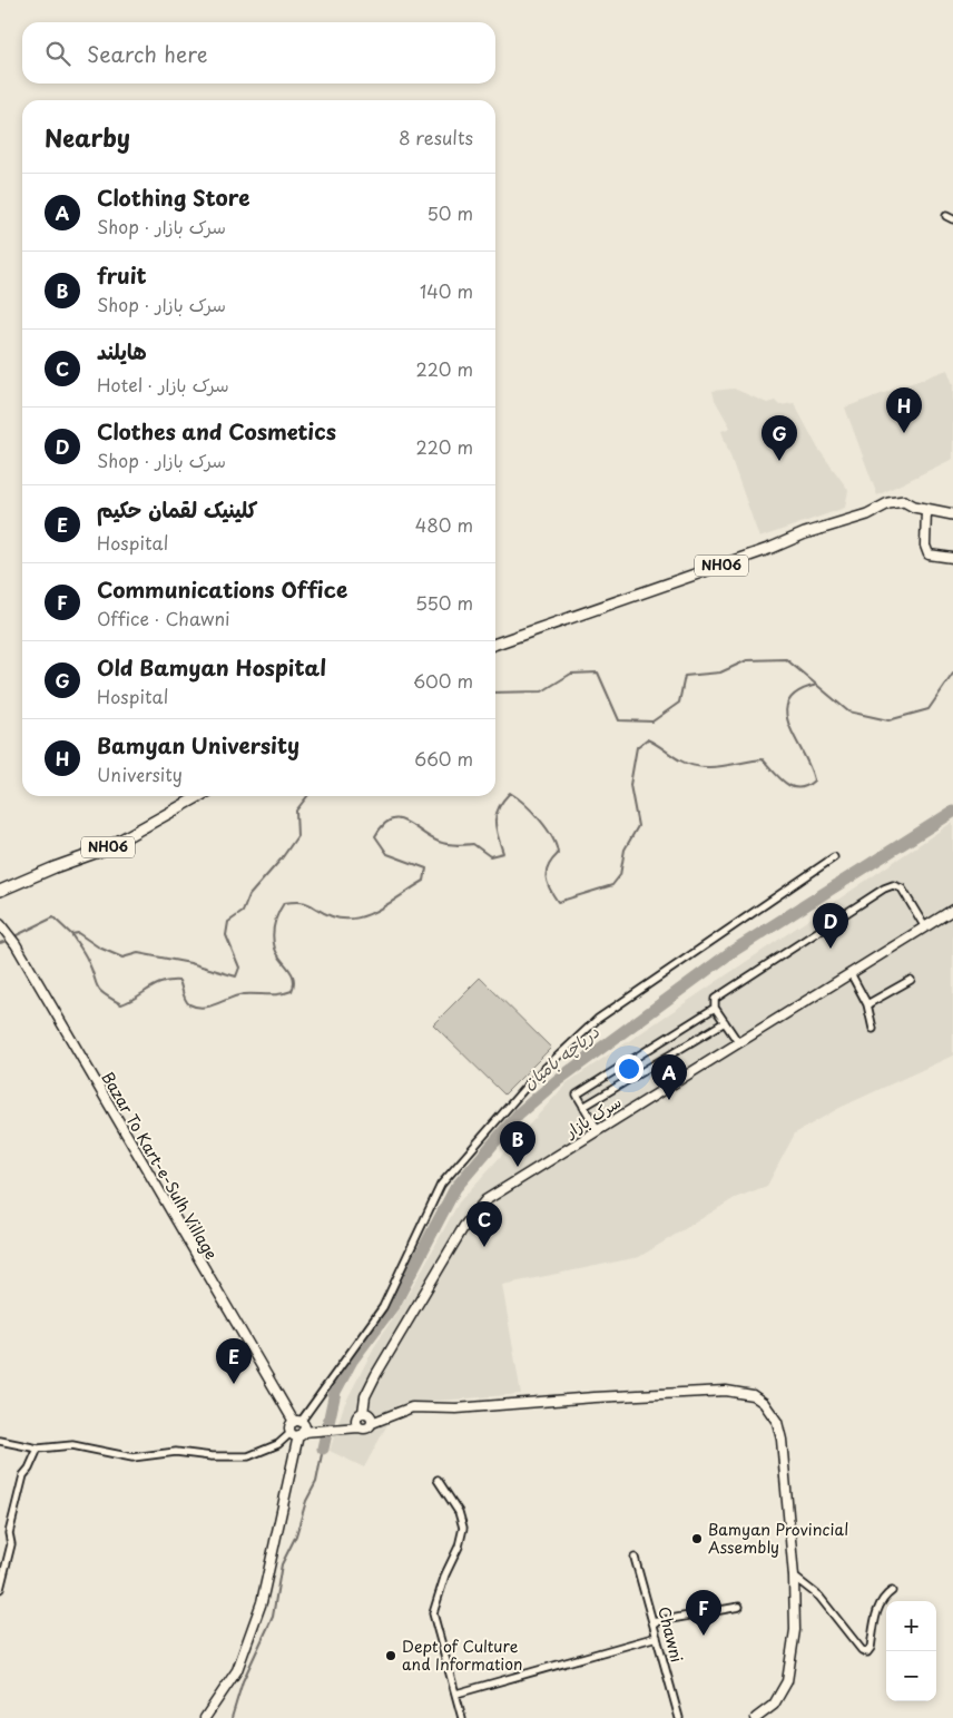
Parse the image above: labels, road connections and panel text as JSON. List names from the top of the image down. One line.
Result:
{"streets":{"main road":["NH06","سرک بازار","Bazar To Kart-e-Sulh Village"],"street":["Chawni"]},"water":["دریاچه بامیان"],"places":["Bamyan Provincial Assembly","Dept of Culture and Information"],"page":{"search":"Search here","heading":["Nearby","8 results"],"list":[{"mark":"A","name":"Clothing Store","note":"Shop · سرک بازار","value":"50 m"},{"mark":"B","name":"fruit","note":"Shop · سرک بازار","value":"140 m"},{"mark":"C","name":"هایلند","note":"Hotel · سرک بازار","value":"220 m"},{"mark":"D","name":"Clothes and Cosmetics","note":"Shop · سرک بازار","value":"220 m"},{"mark":"E","name":"کلینیک لقمان حکیم","note":"Hospital","value":"480 m"},{"mark":"F","name":"Communications Office","note":"Office · Chawni","value":"550 m"},{"mark":"G","name":"Old Bamyan Hospital","note":"Hospital","value":"600 m"},{"mark":"H","name":"Bamyan University","note":"University","value":"660 m"}],"pins":["H","G","D","A","B","C","E","F"],"map_buttons":["+","−"]}}
